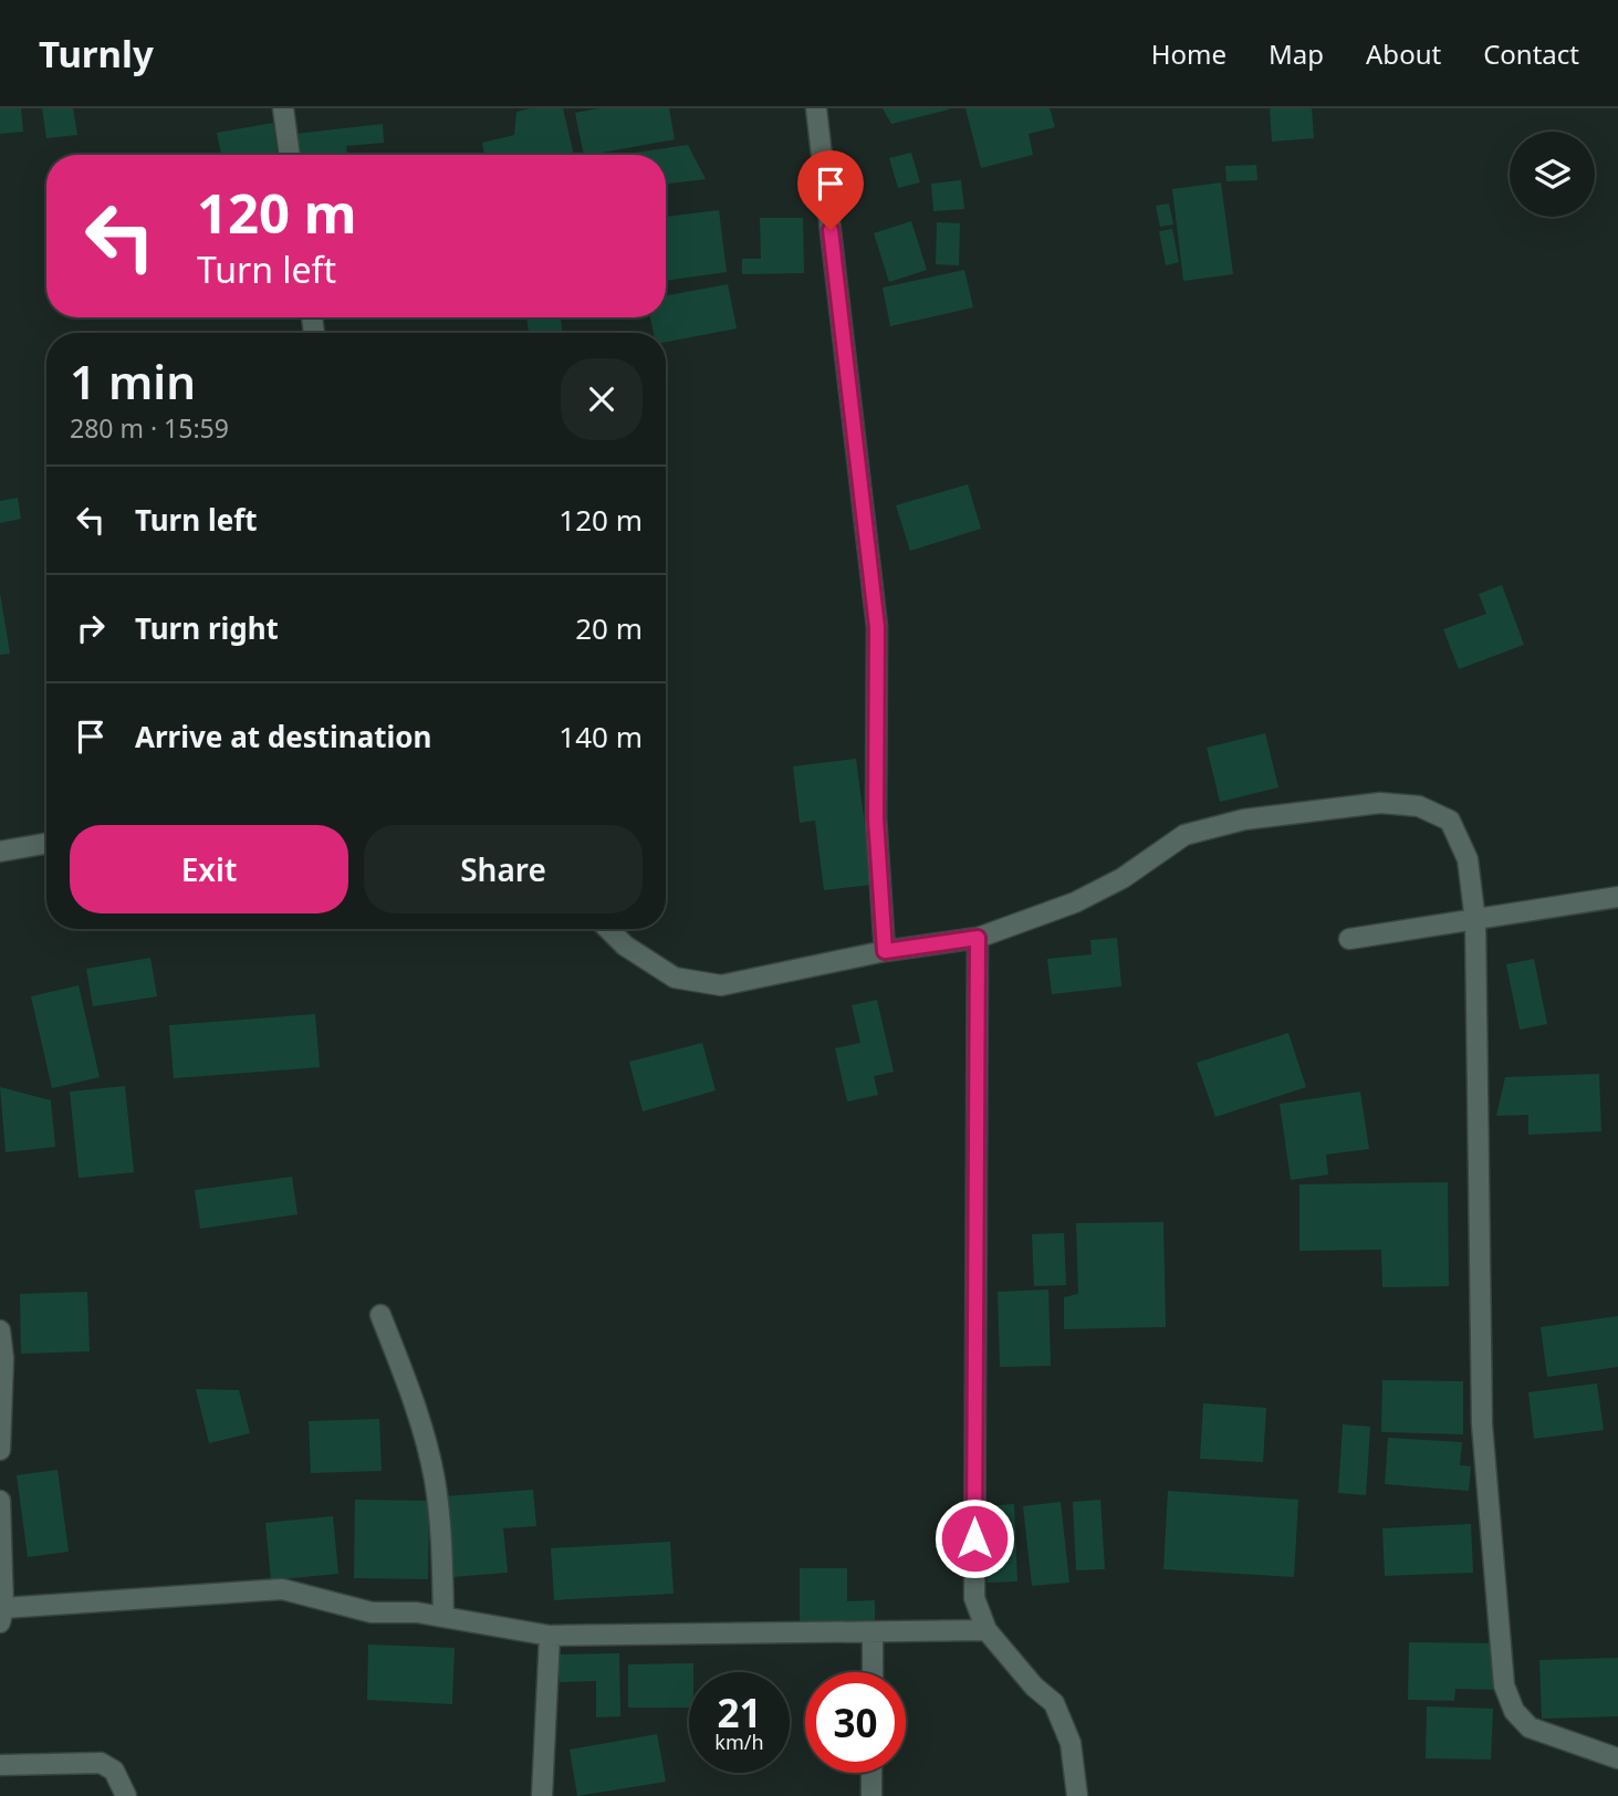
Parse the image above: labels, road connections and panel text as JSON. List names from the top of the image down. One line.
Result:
{"page":{"header":"Turnly","nav":["Home","Map","About","Contact"],"turn":["120 m","Turn left"],"heading":["1 min","280 m · 15:59"],"list":[{"name":"Turn left","value":"120 m"},{"name":"Turn right","value":"20 m"},{"name":"Arrive at destination","value":"140 m"}],"buttons":["Exit","Share"],"speed":"21 km/h","limit":"30"}}
